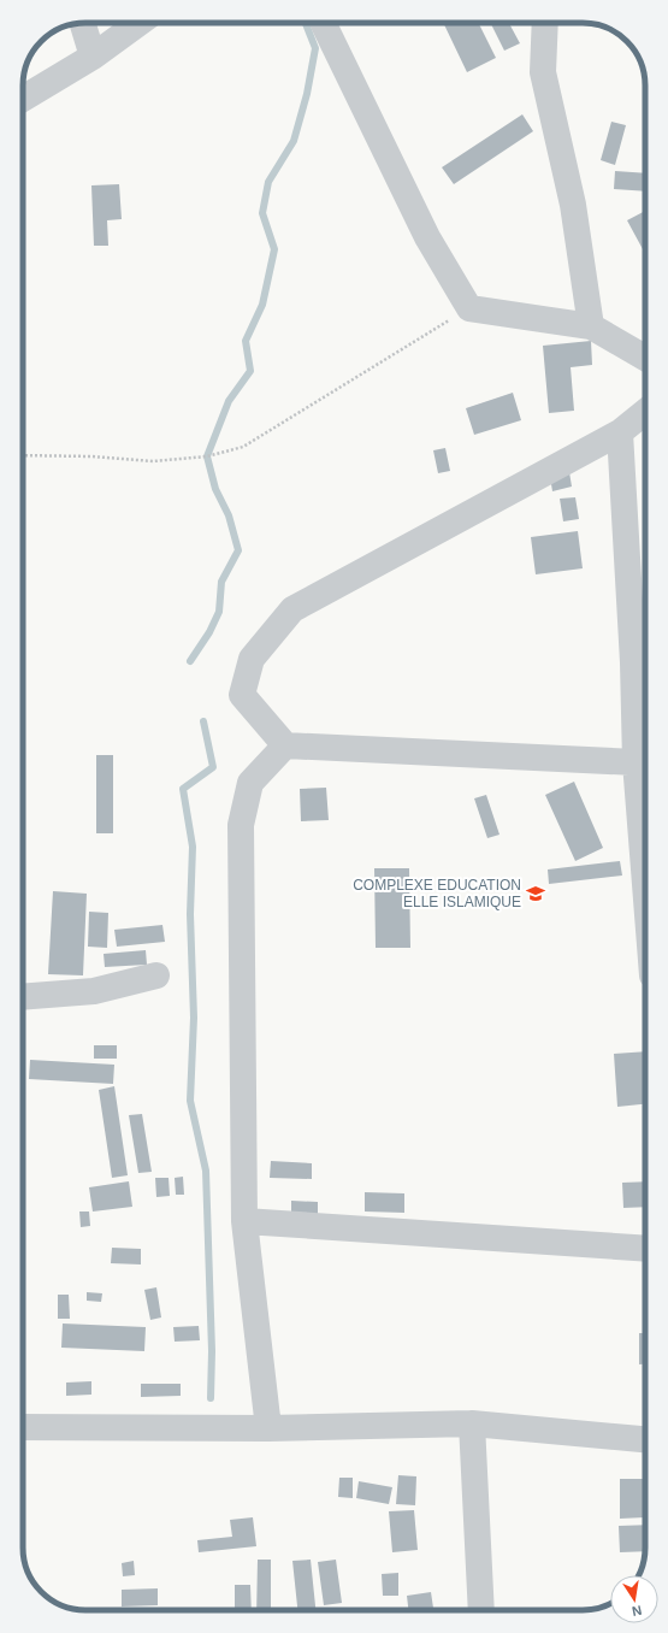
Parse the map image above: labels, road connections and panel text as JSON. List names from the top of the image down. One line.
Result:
{"places":{"school or university":["COMPLEXE EDUCATION ELLE ISLAMIQUE"]},"north":"bottom"}
